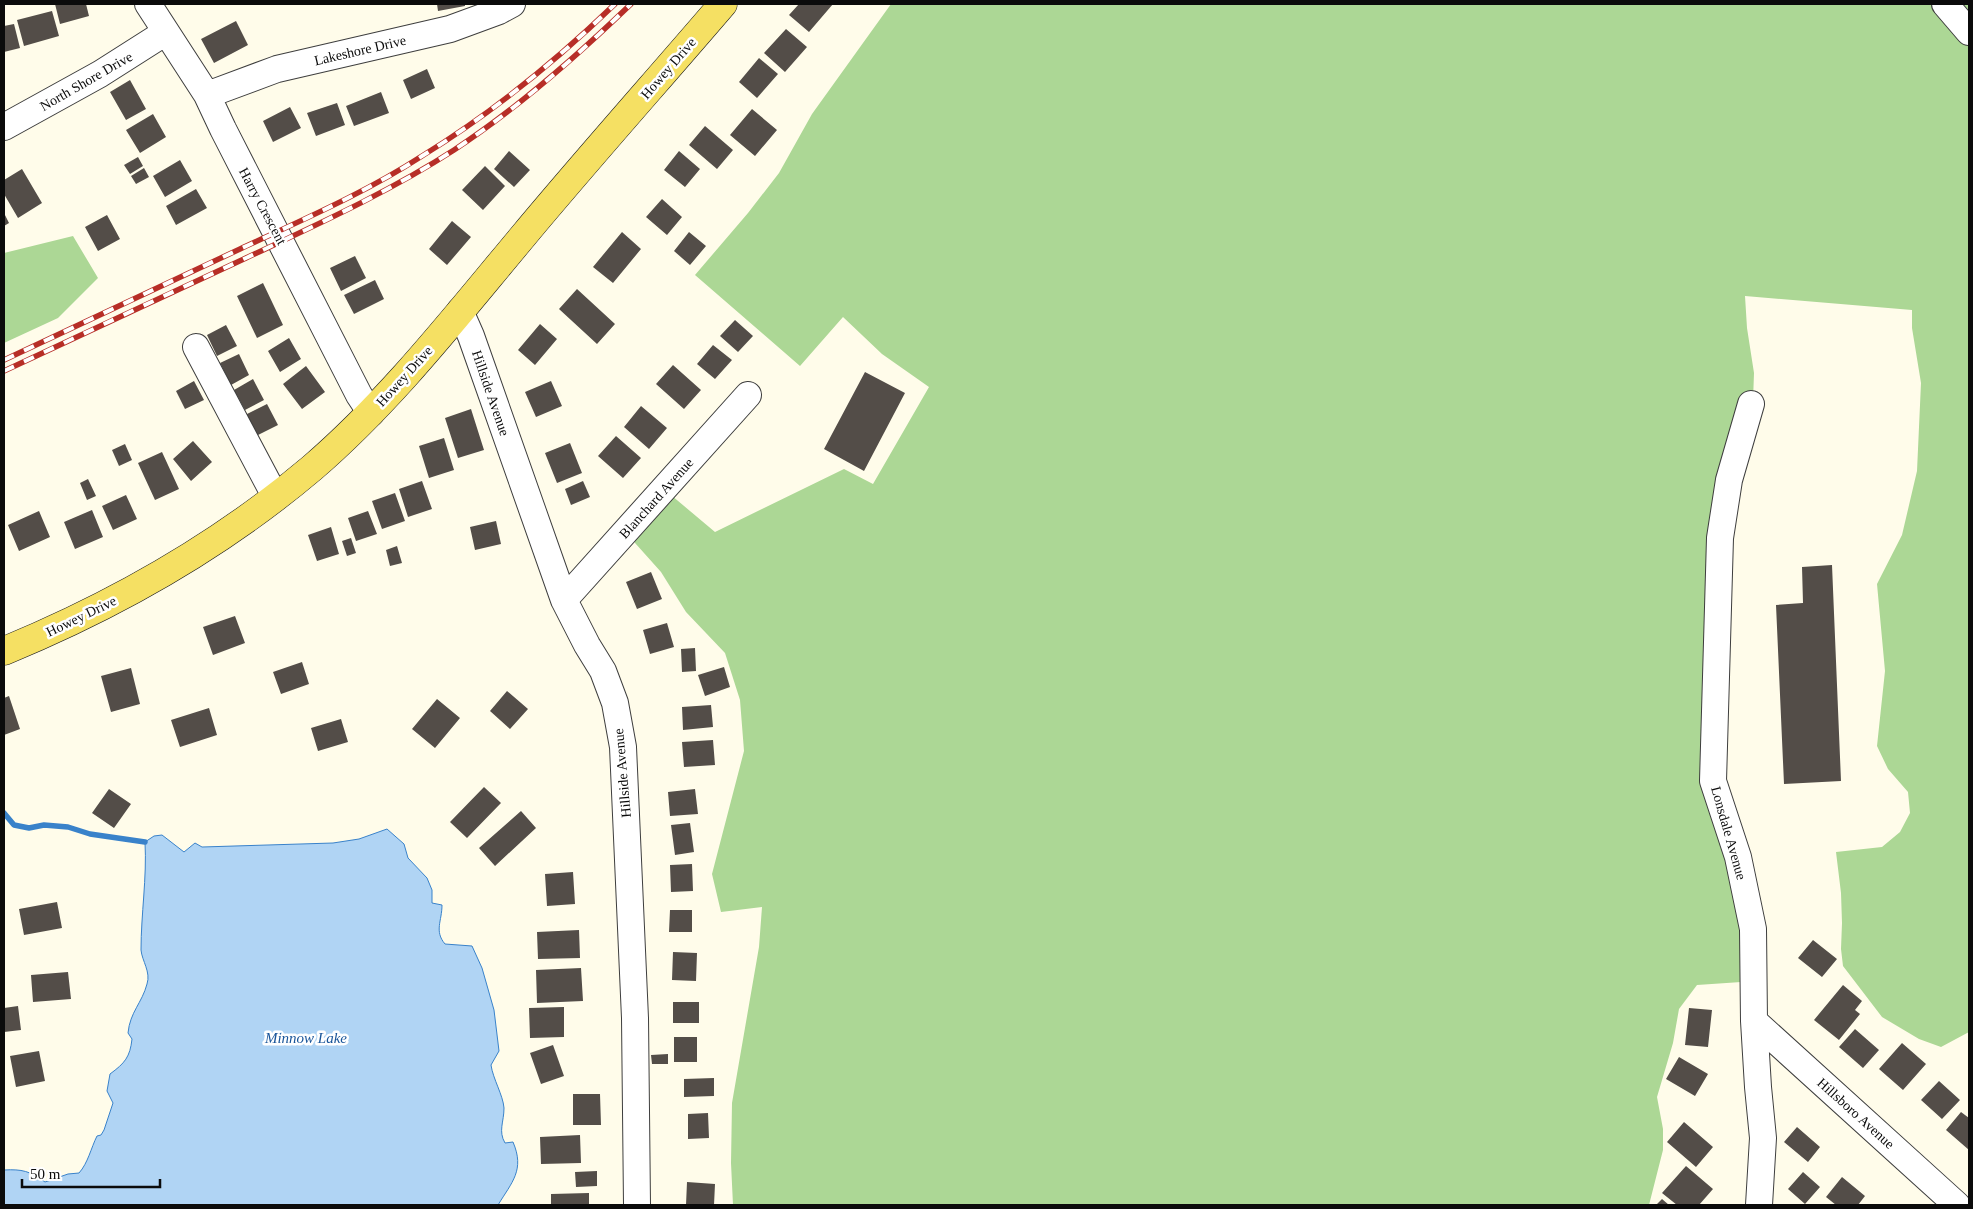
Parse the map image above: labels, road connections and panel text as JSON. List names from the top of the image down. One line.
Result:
{"streets":{"main road":["Howey Drive"],"street":["Lakeshore Drive","North Shore Drive","Harry Crescent","Hillside Avenue","Blanchard Avenue","Lonsdale Avenue","Hillsboro Avenue"]},"crossings":[["Lakeshore Drive","Harry Crescent"],["Howey Drive","Harry Crescent"],["Howey Drive","Hillside Avenue"],["North Shore Drive","Harry Crescent"],["Hillside Avenue","Blanchard Avenue"],["Lonsdale Avenue","Hillsboro Avenue"]],"water":["Minnow Lake"],"scale_bar":"50 m"}
